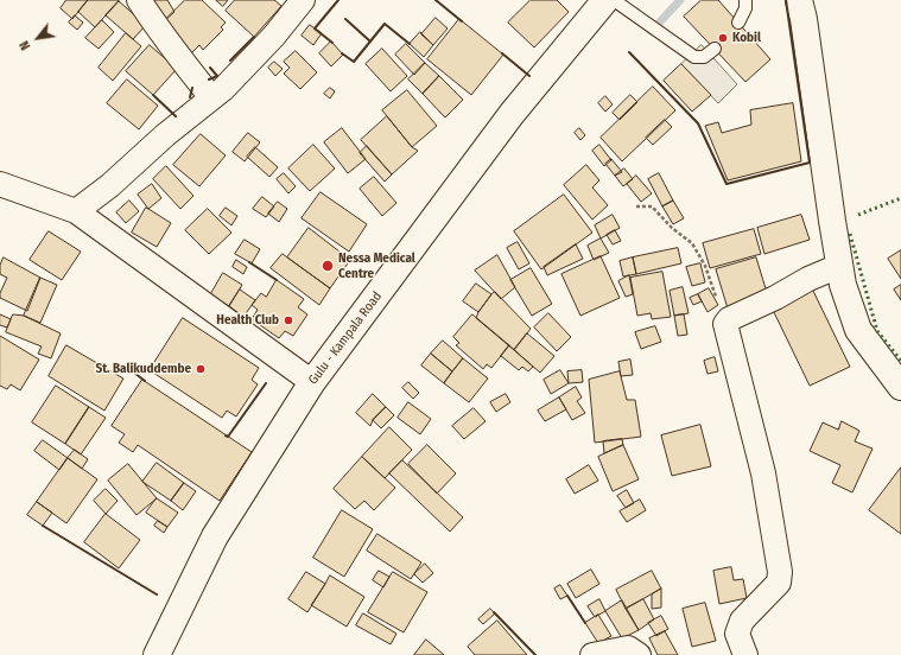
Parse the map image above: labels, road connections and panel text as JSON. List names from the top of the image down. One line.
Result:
{"streets":{"main road":["Gulu - Kampala Road"]},"places":["Kobil","Nessa Medical Centre","Health Club","St. Balikuddembe"],"north":"bottom left"}
